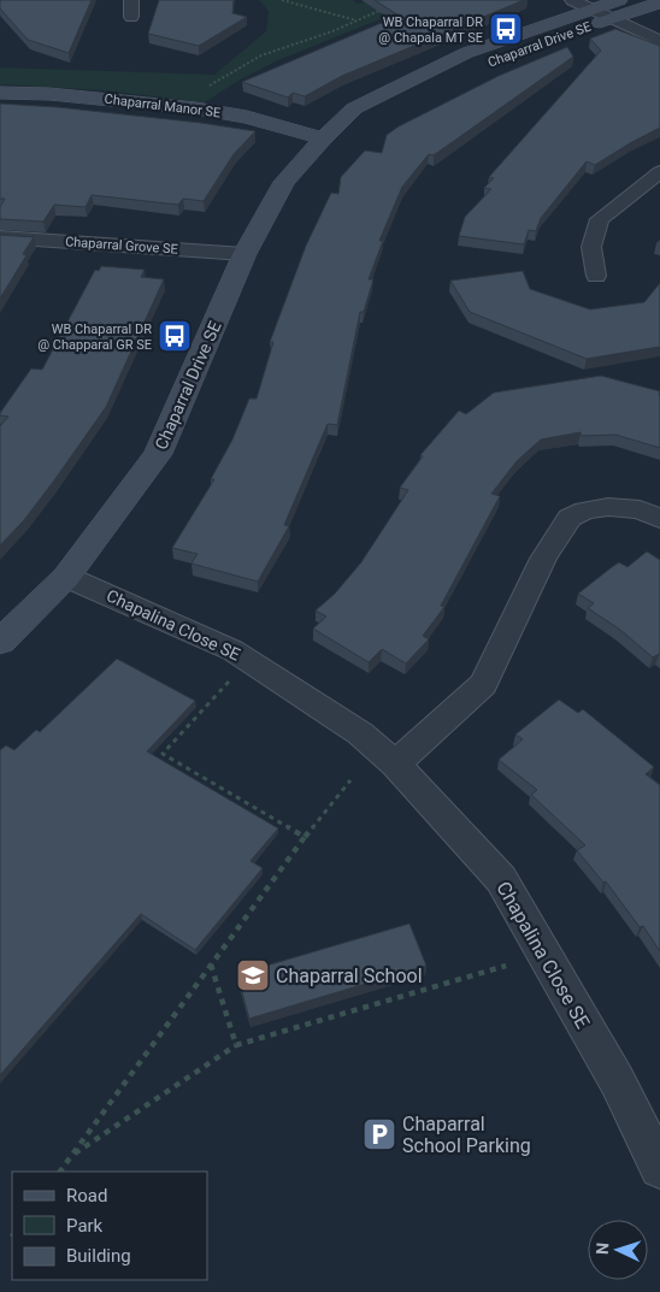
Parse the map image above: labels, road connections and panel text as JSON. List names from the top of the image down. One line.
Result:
{"streets":{"street":["Chaparral Drive SE","Chaparral Manor SE","Chaparral Grove SE","Chapalina Close SE"]},"crossings":[["Chaparral Drive SE","Chaparral Manor SE"],["Chaparral Drive SE","Chaparral Grove SE"],["Chaparral Drive SE","Chapalina Close SE"]],"places":{"bus stop":["WB Chaparral DR @ Chapala MT SE","WB Chaparral DR @ Chapparal GR SE"],"school or university":["Chaparral School"],"parking":["Chaparral School Parking"]},"legend":["Road","Park","Building"],"north":"left"}
